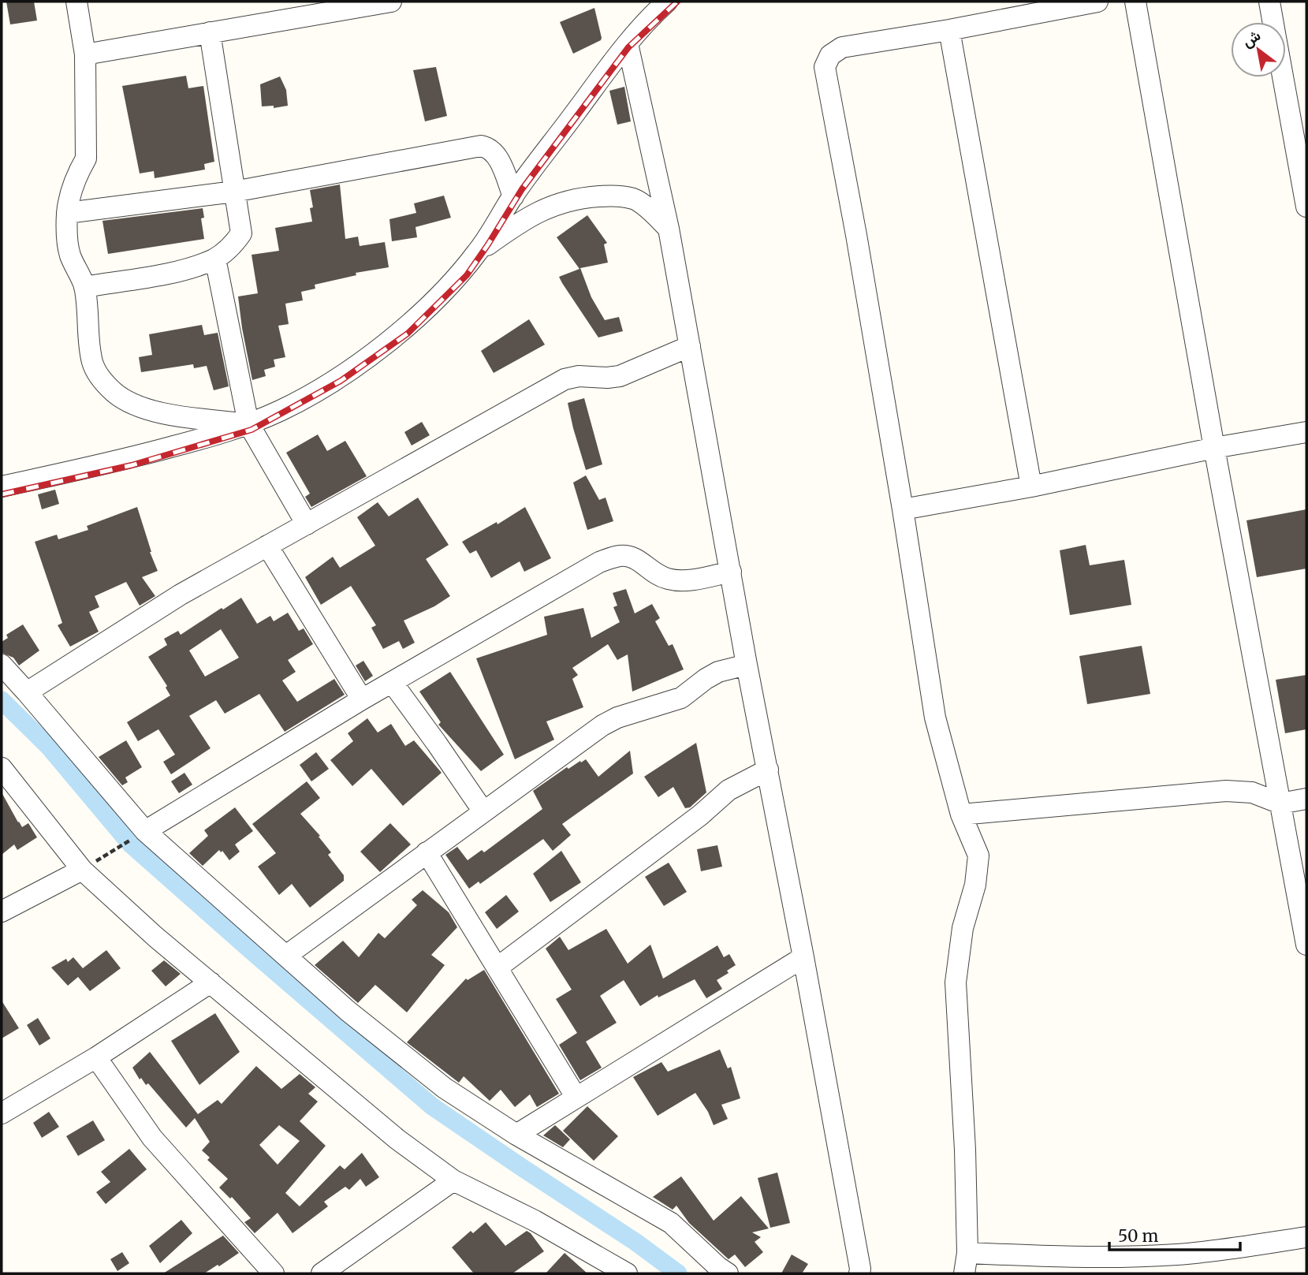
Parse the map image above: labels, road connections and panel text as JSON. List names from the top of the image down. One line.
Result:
{"scale_bar":"50 m","north":"top left"}
